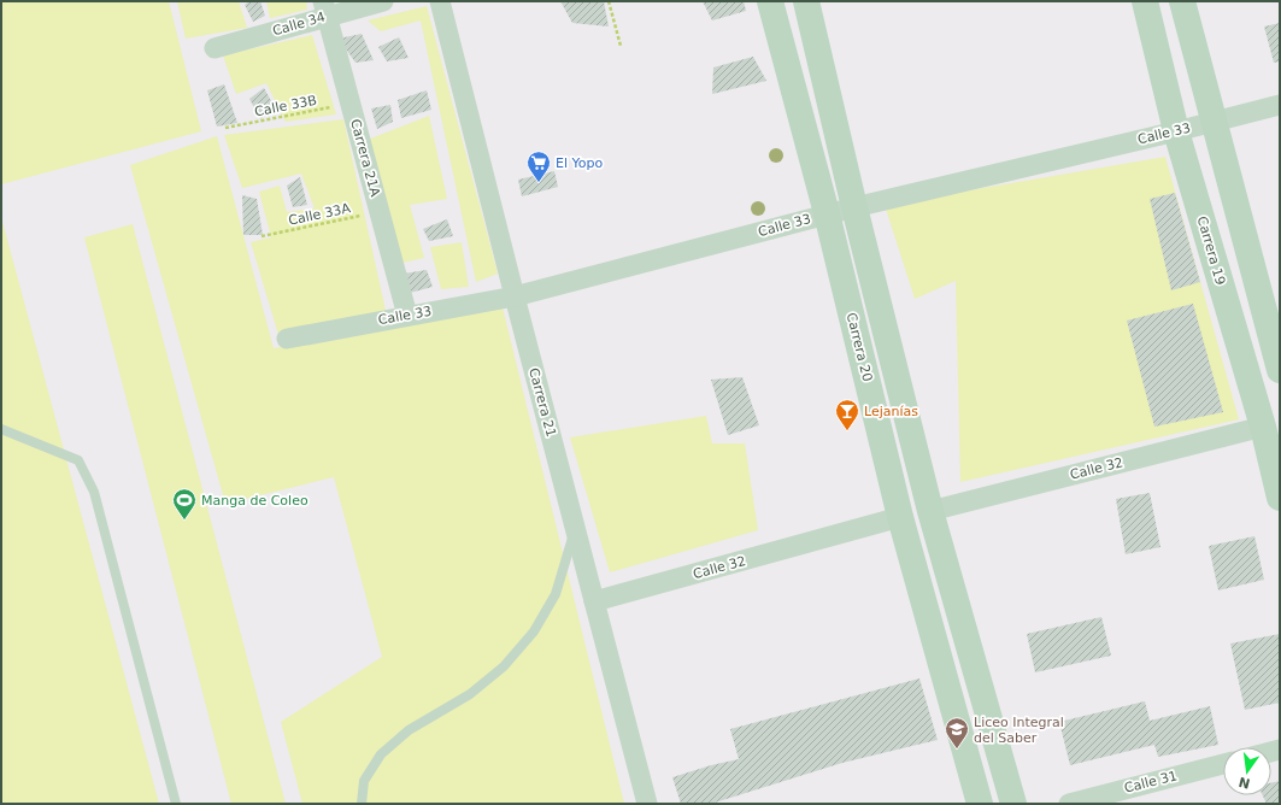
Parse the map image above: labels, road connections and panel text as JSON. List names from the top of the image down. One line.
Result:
{"streets":{"main road":["Carrera 19","Carrera 20"],"street":["Calle 34","Calle 33","Carrera 21A","Carrera 21","Calle 32","Calle 31"],"path":["Calle 33B","Calle 33A"]},"crossings":[["Calle 34","Carrera 21A"],["Calle 33B","Carrera 21A"],["Calle 33","Carrera 21A"],["Calle 33","Carrera 19"],["Calle 33","Carrera 20"],["Calle 33","Carrera 21"],["Carrera 21A","Calle 33A"],["Carrera 19","Calle 32"],["Carrera 20","Calle 32"],["Carrera 21","Calle 32"]],"places":{"supermarket":["El Yopo"],"bar":["Lejanías"],"sports":["Manga de Coleo"],"school or university":["Liceo Integral del Saber"]},"north":"bottom"}
